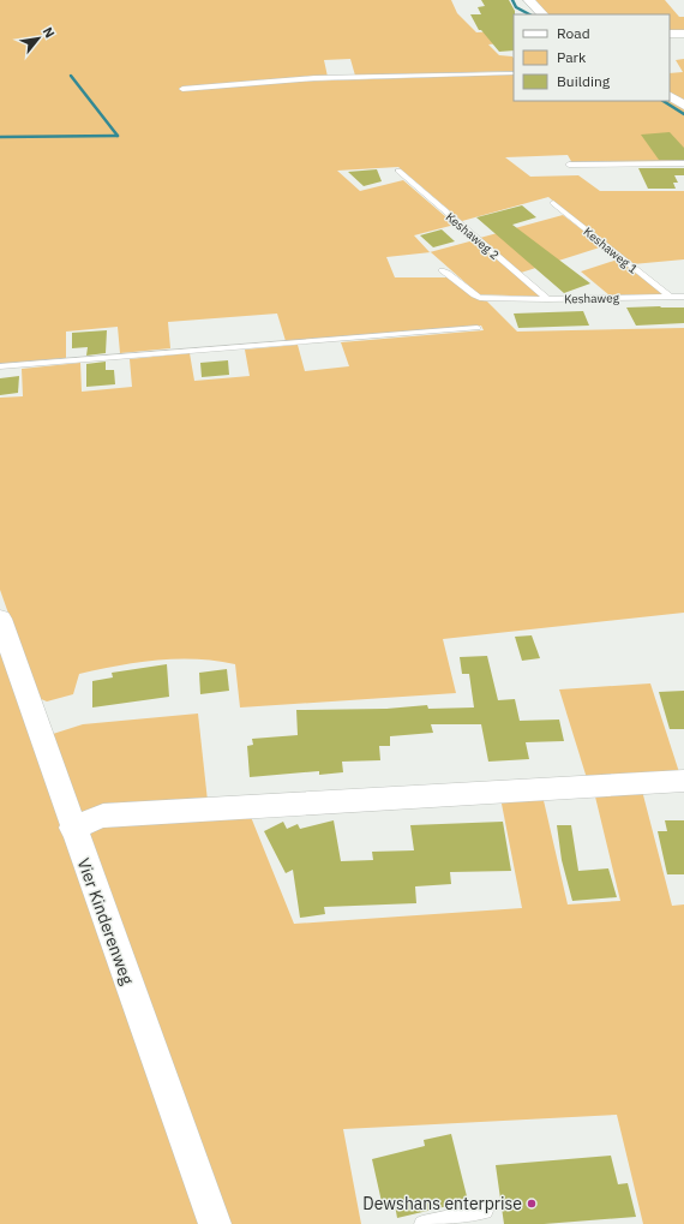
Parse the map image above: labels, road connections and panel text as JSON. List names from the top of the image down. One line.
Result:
{"streets":{"street":["Vier Kinderenweg"],"lane":["Keshaweg 2","Keshaweg 1","Keshaweg"]},"crossings":[["Keshaweg 2","Keshaweg"],["Keshaweg 1","Keshaweg"]],"places":["Dewshans enterprise"],"legend":["Road","Park","Building"],"north":"top right"}
